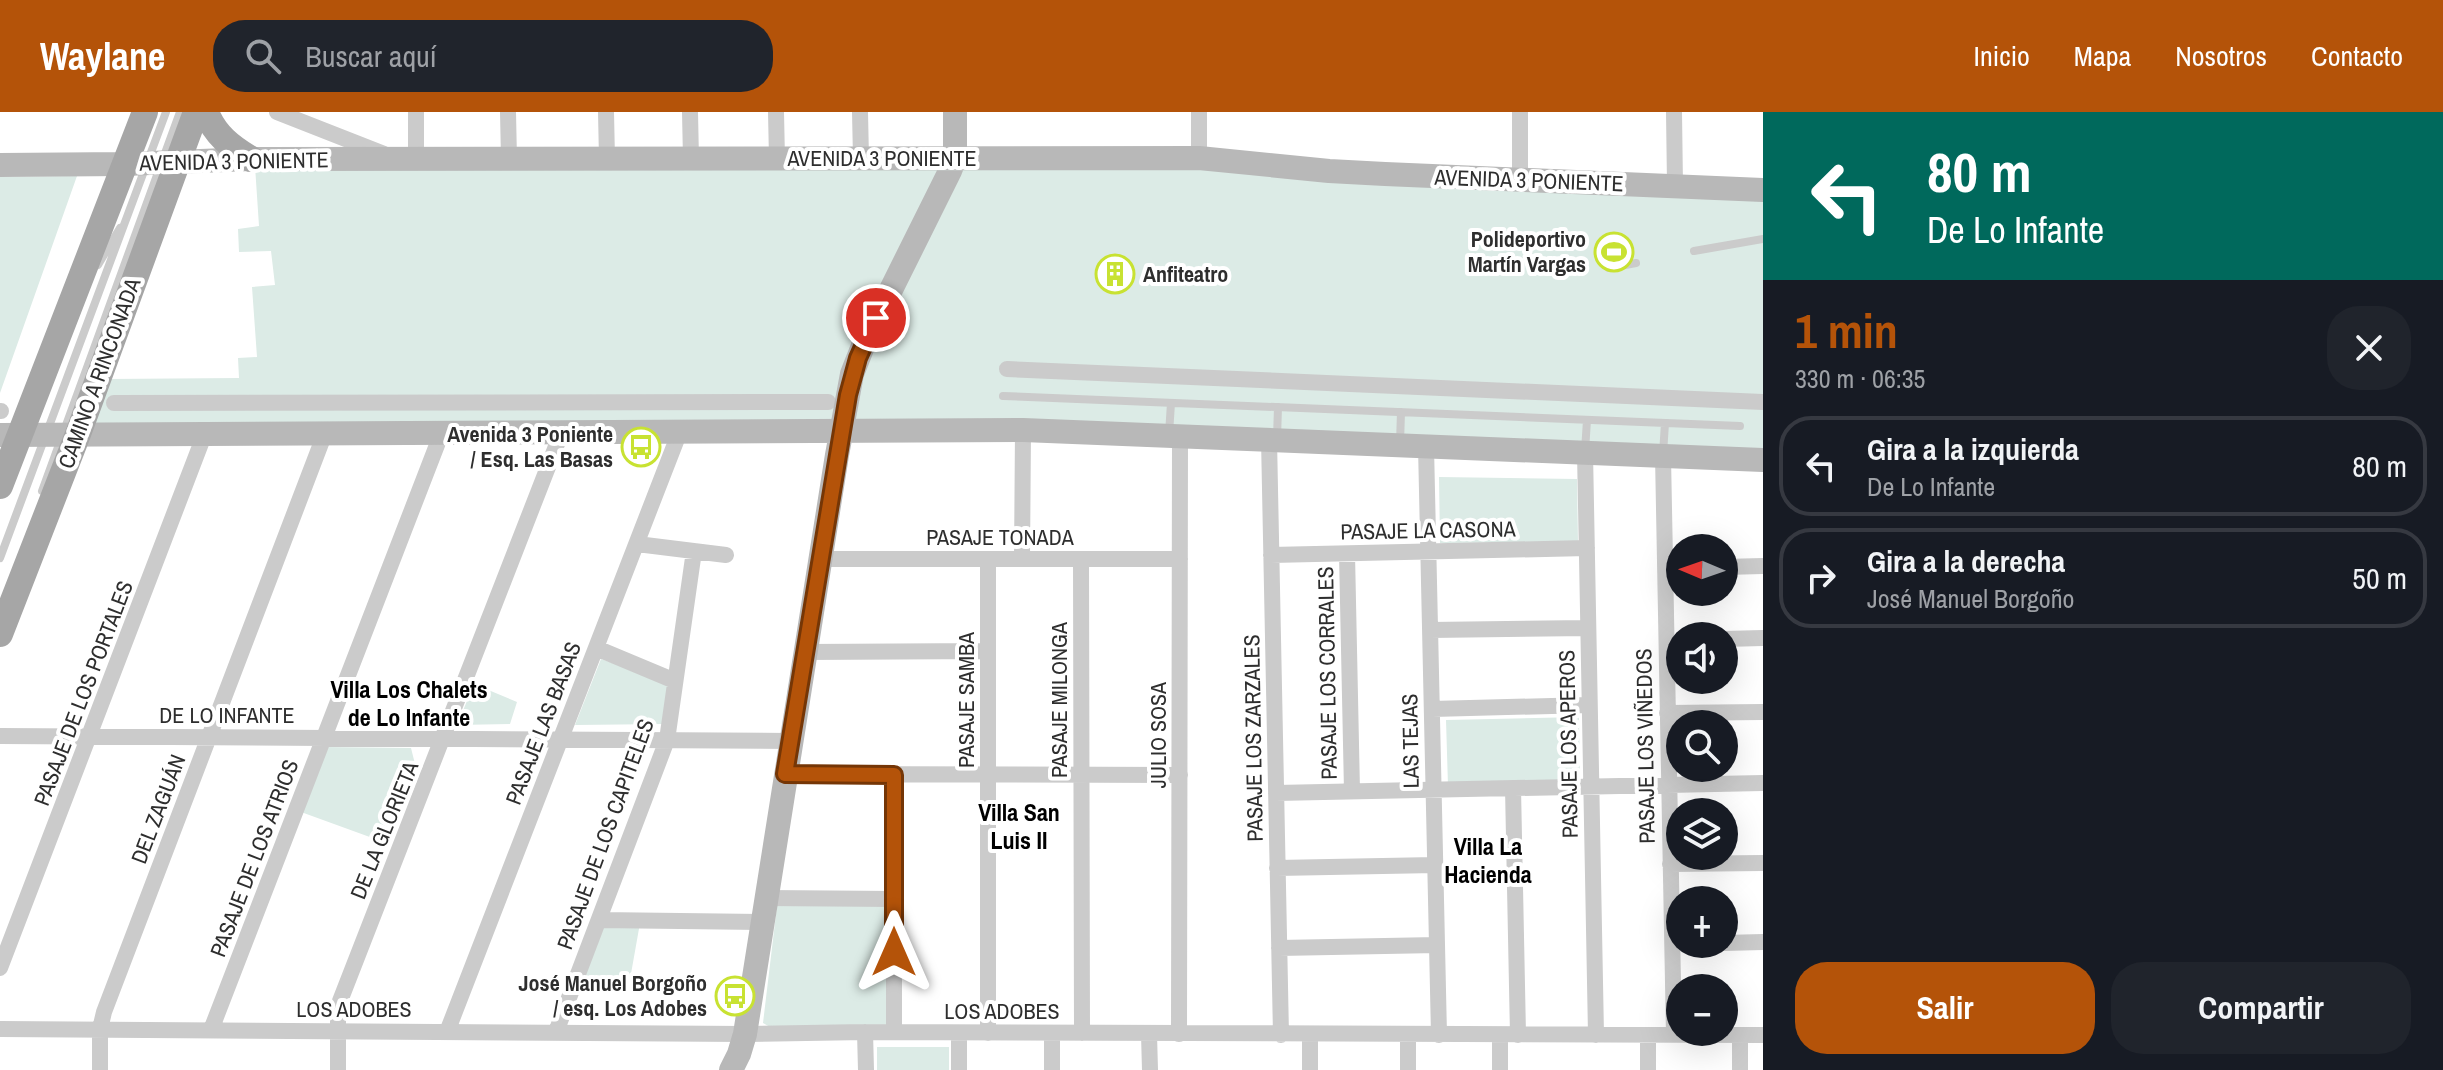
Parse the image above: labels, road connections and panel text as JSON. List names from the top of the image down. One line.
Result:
{"streets":{"main road":["AVENIDA 3 PONIENTE","CAMINO A RINCONADA"],"street":["PASAJE LA CASONA","PASAJE TONADA","PASAJE LOS CORRALES","PASAJE DE LOS PORTALES","PASAJE SAMBA","PASAJE MILONGA","DE LO INFANTE","PASAJE LAS BASAS","JULIO SOSA","PASAJE LOS ZARZALES","LAS TEJAS","PASAJE LOS APEROS","PASAJE LOS VIÑEDOS","DEL ZAGUÁN","DE LA GLORIETA","PASAJE DE LOS CAPITELES","PASAJE DE LOS ATRIOS","LOS ADOBES"]},"crossings":[["AVENIDA 3 PONIENTE","CAMINO A RINCONADA"],["PASAJE LA CASONA","PASAJE LOS CORRALES"],["PASAJE LA CASONA","PASAJE LOS ZARZALES"],["PASAJE LA CASONA","LAS TEJAS"],["PASAJE LA CASONA","PASAJE LOS APEROS"],["PASAJE TONADA","PASAJE SAMBA"],["PASAJE TONADA","PASAJE MILONGA"],["PASAJE TONADA","JULIO SOSA"],["PASAJE DE LOS PORTALES","DE LO INFANTE"],["PASAJE SAMBA","LOS ADOBES"],["PASAJE MILONGA","LOS ADOBES"],["DE LO INFANTE","PASAJE LAS BASAS"],["DE LO INFANTE","DEL ZAGUÁN"],["DE LO INFANTE","DE LA GLORIETA"],["DE LO INFANTE","PASAJE DE LOS CAPITELES"],["DE LO INFANTE","PASAJE DE LOS ATRIOS"],["PASAJE LAS BASAS","LOS ADOBES"],["JULIO SOSA","LOS ADOBES"],["PASAJE LOS ZARZALES","LOS ADOBES"],["LAS TEJAS","LOS ADOBES"],["PASAJE LOS APEROS","LOS ADOBES"],["DEL ZAGUÁN","LOS ADOBES"],["DE LA GLORIETA","LOS ADOBES"],["PASAJE DE LOS CAPITELES","LOS ADOBES"],["PASAJE DE LOS ATRIOS","LOS ADOBES"]],"districts":["Villa Los Chalets de Lo Infante","Villa San Luis II","Villa La Hacienda"],"places":{"sports":["Polideportivo Martín Vargas"],"building":["Anfiteatro"],"bus stop":["Avenida 3 Poniente / Esq. Las Basas","José Manuel Borgoño / esq. Los Adobes"]},"north":"left","page":{"header":"Waylane","search":"Buscar aquí","nav":["Inicio","Mapa","Nosotros","Contacto"],"turn":["80 m","De Lo Infante"],"heading":["1 min","330 m · 06:35"],"list":[{"name":"Gira a la izquierda","note":"De Lo Infante","value":"80 m"},{"name":"Gira a la derecha","note":"José Manuel Borgoño","value":"50 m"}],"map_buttons":["+","−"],"buttons":["Salir","Compartir"]}}
